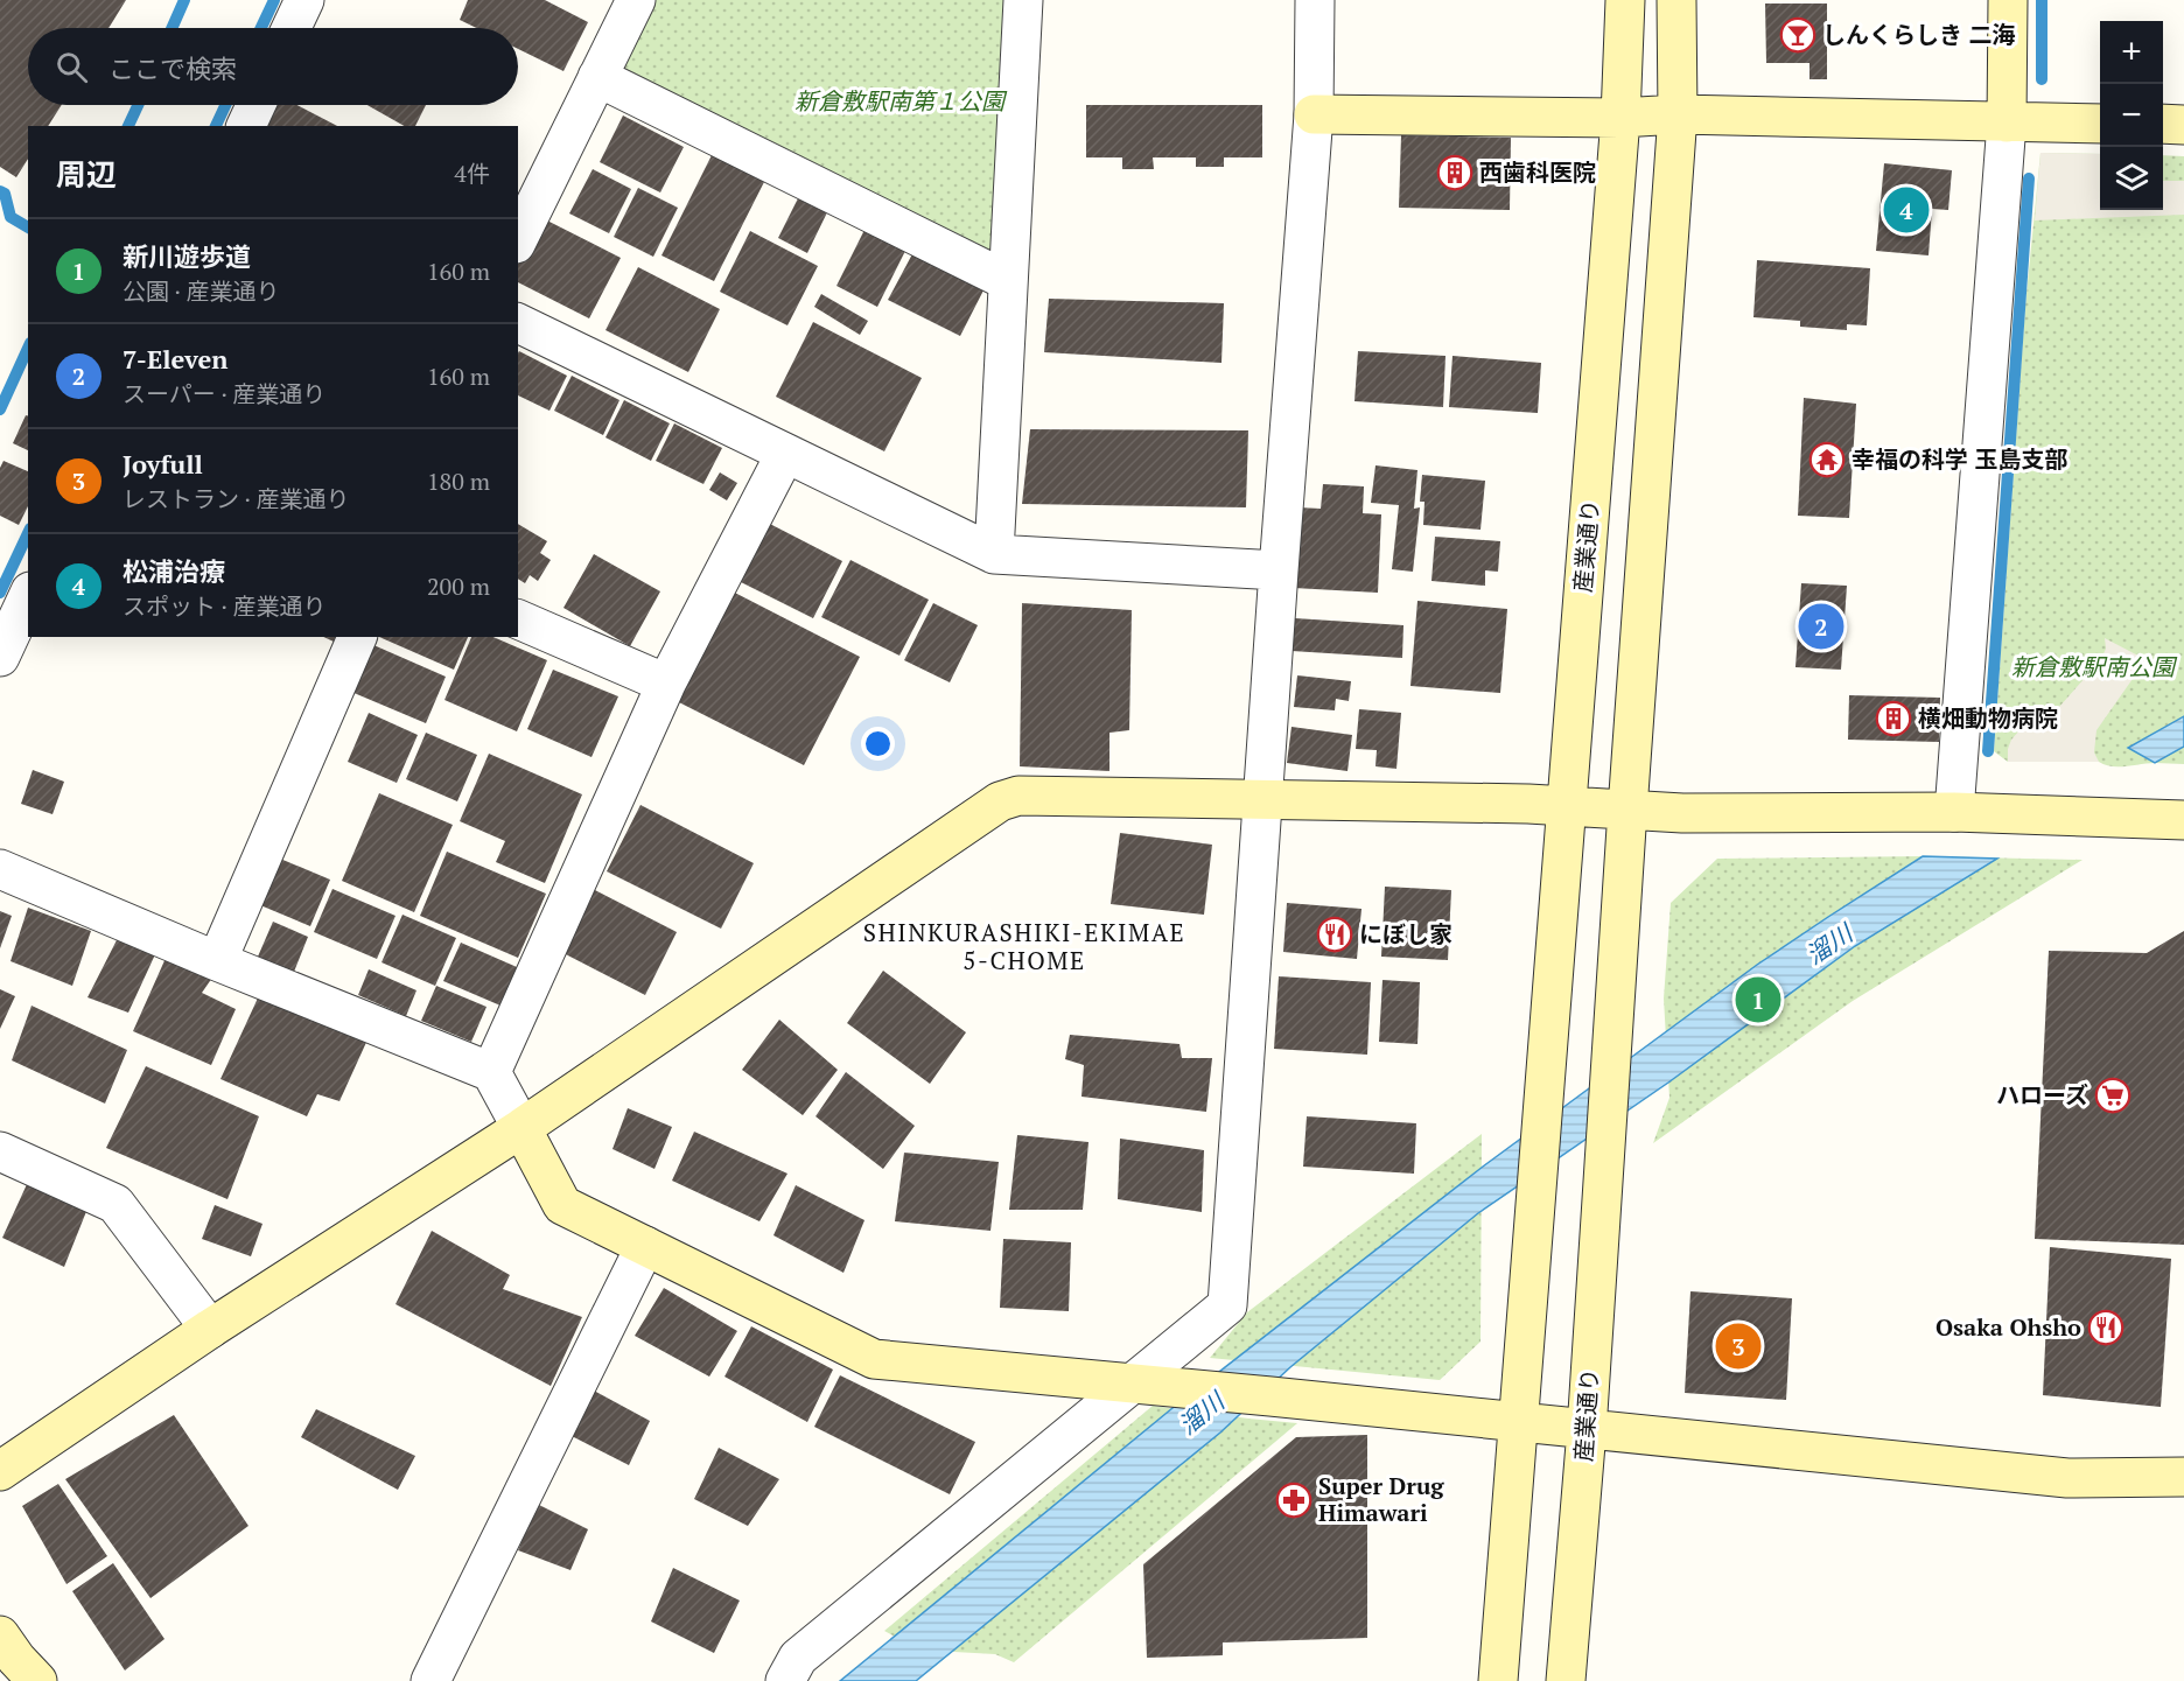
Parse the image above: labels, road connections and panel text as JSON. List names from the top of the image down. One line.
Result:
{"streets":{"street":["産業通り"]},"districts":["SHINKURASHIKI-EKIMAE 5-CHOME"],"water":["溜川"],"parks":["新倉敷駅南第１公園","新倉敷駅南公園"],"places":{"bar":["しんくらしき 二海"],"building":["西歯科医院","横畑動物病院"],"temple":["幸福の科学 玉島支部"],"restaurant":["にぼし家","Osaka Ohsho"],"supermarket":["ハローズ"],"pharmacy":["Super Drug Himawari"]},"page":{"map_buttons":["+","−"],"search":"ここで検索","heading":["周辺","4件"],"pins":["4","2","1","3"],"list":[{"mark":"1","name":"新川遊歩道","note":"公園 · 産業通り","value":"160 m"},{"mark":"2","name":"7-Eleven","note":"スーパー · 産業通り","value":"160 m"},{"mark":"3","name":"Joyfull","note":"レストラン · 産業通り","value":"180 m"},{"mark":"4","name":"松浦治療","note":"スポット · 産業通り","value":"200 m"}]}}
